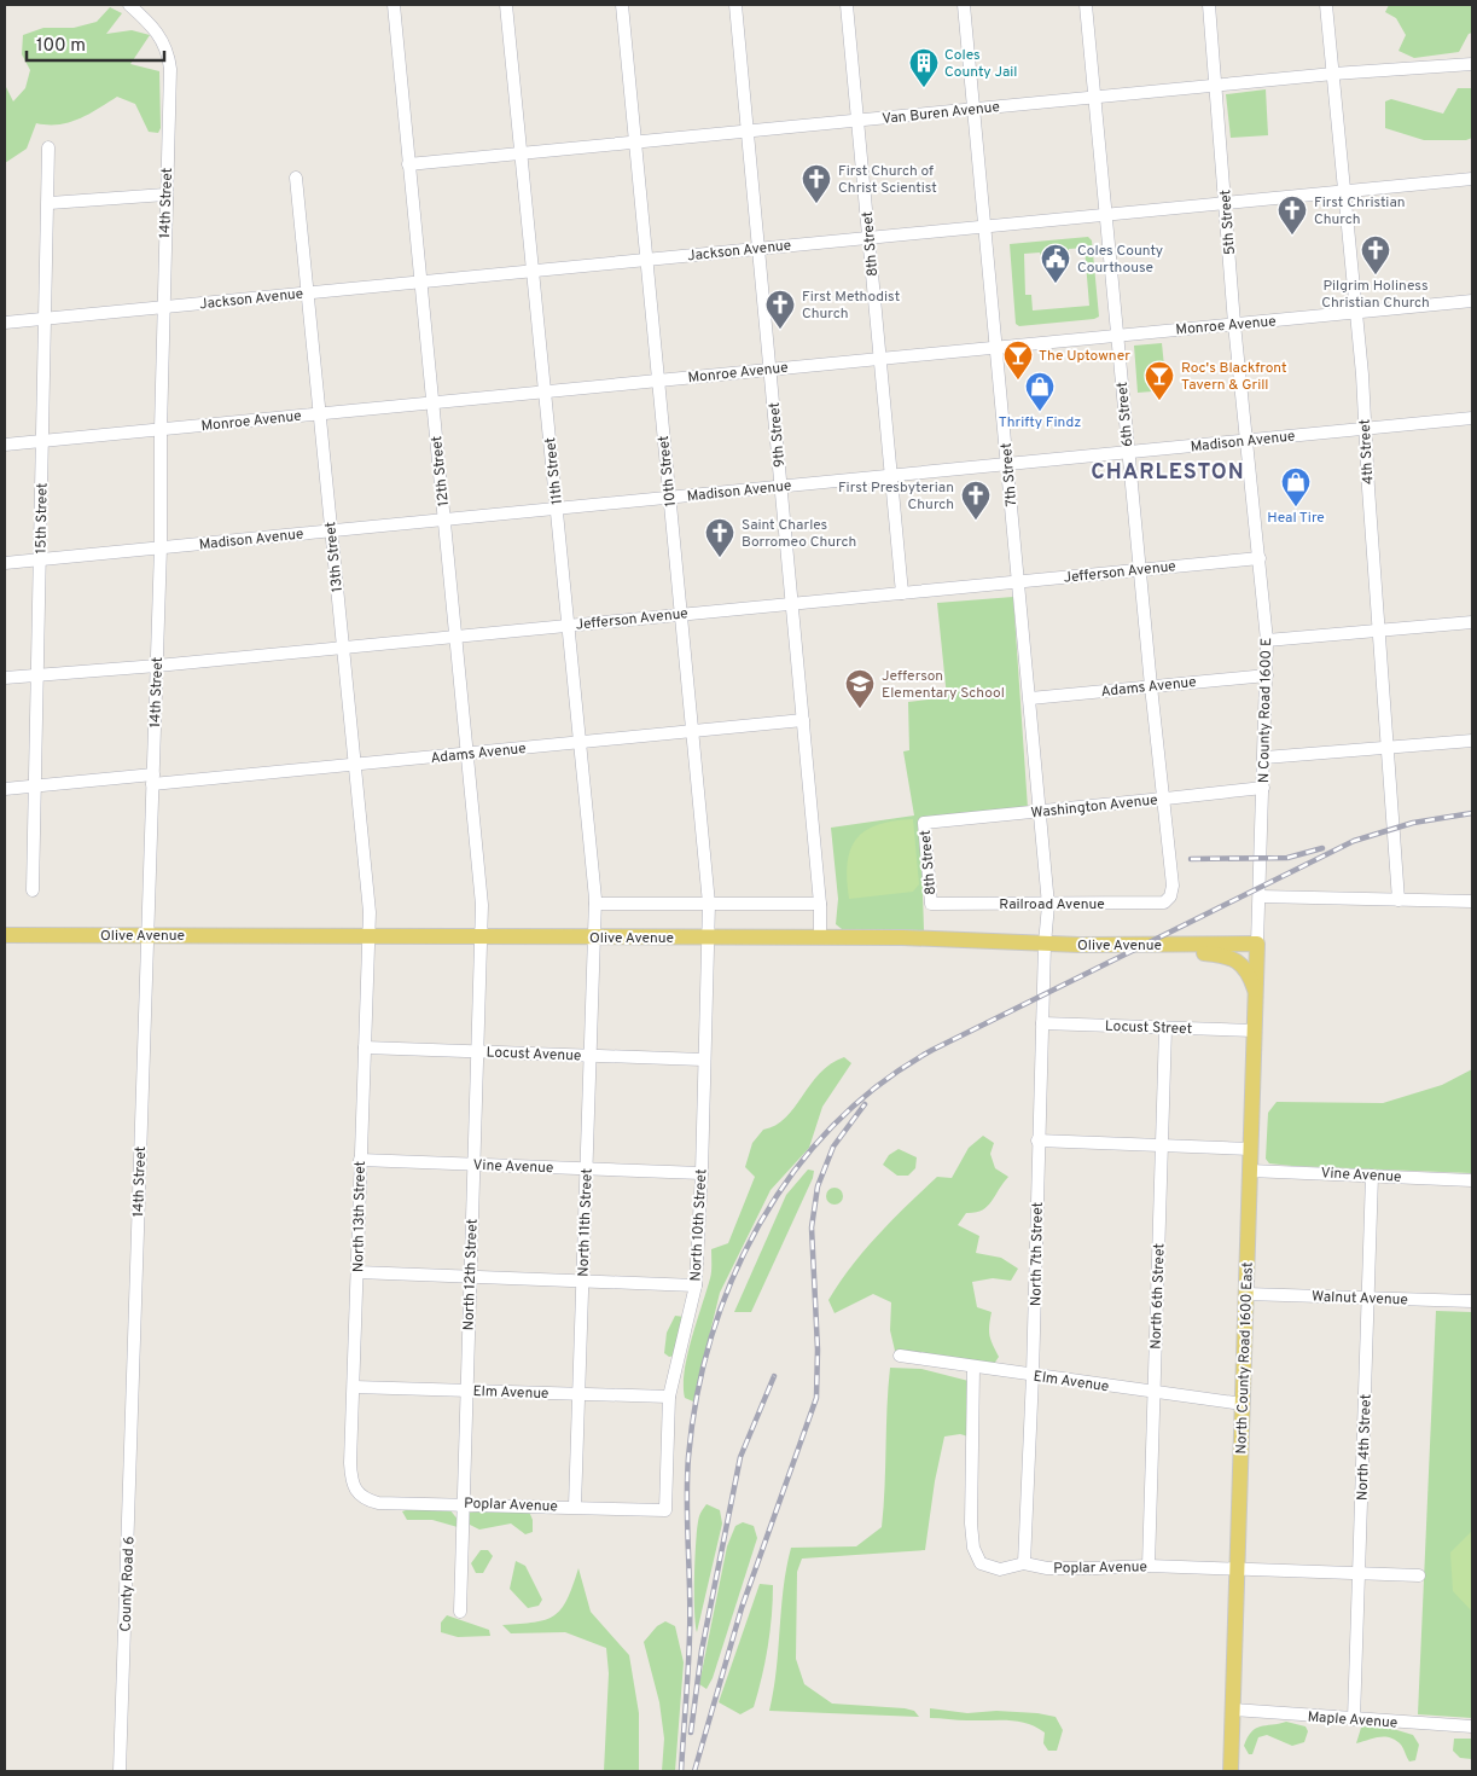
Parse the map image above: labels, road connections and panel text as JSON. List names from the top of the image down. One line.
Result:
{"streets":{"main road":["Olive Avenue","North County Road 1600 East"],"street":["Van Buren Avenue","14th Street","5th Street","8th Street","Jackson Avenue","Monroe Avenue","6th Street","9th Street","Madison Avenue","4th Street","12th Street","11th Street","10th Street","7th Street","15th Street","13th Street","Jefferson Avenue","Adams Avenue","N County Road 1600 E","Washington Avenue","Railroad Avenue","Locust Street","Locust Avenue","Vine Avenue","North 13th Street","North 11th Street","North 10th Street","North 7th Street","North 12th Street","North 6th Street","Walnut Avenue","Elm Avenue","North 4th Street","Poplar Avenue","County Road 6","Maple Avenue"]},"crossings":[["Van Buren Avenue","5th Street"],["Van Buren Avenue","8th Street"],["Van Buren Avenue","6th Street"],["Van Buren Avenue","9th Street"],["Van Buren Avenue","4th Street"],["Van Buren Avenue","12th Street"],["Van Buren Avenue","11th Street"],["Van Buren Avenue","10th Street"],["Van Buren Avenue","7th Street"],["14th Street","Jackson Avenue"],["14th Street","Monroe Avenue"],["14th Street","Madison Avenue"],["14th Street","Jefferson Avenue"],["14th Street","Adams Avenue"],["14th Street","Olive Avenue"],["14th Street","County Road 6"],["5th Street","Jackson Avenue"],["5th Street","Monroe Avenue"],["5th Street","Madison Avenue"],["5th Street","N County Road 1600 E"],["8th Street","Jackson Avenue"],["8th Street","Monroe Avenue"],["8th Street","Madison Avenue"],["8th Street","Jefferson Avenue"],["8th Street","Washington Avenue"],["8th Street","Railroad Avenue"],["Jackson Avenue","6th Street"],["Jackson Avenue","9th Street"],["Jackson Avenue","4th Street"],["Jackson Avenue","12th Street"],["Jackson Avenue","11th Street"],["Jackson Avenue","10th Street"],["Jackson Avenue","7th Street"],["Jackson Avenue","15th Street"],["Jackson Avenue","13th Street"],["Monroe Avenue","6th Street"],["Monroe Avenue","9th Street"],["Monroe Avenue","4th Street"],["Monroe Avenue","12th Street"],["Monroe Avenue","11th Street"],["Monroe Avenue","10th Street"],["Monroe Avenue","7th Street"],["Monroe Avenue","15th Street"],["Monroe Avenue","13th Street"],["6th Street","Madison Avenue"],["6th Street","Jefferson Avenue"],["6th Street","Adams Avenue"],["6th Street","Washington Avenue"],["6th Street","Railroad Avenue"],["9th Street","Madison Avenue"],["9th Street","Jefferson Avenue"],["9th Street","Adams Avenue"],["9th Street","Olive Avenue"],["Madison Avenue","4th Street"],["Madison Avenue","12th Street"],["Madison Avenue","11th Street"],["Madison Avenue","10th Street"],["Madison Avenue","7th Street"],["Madison Avenue","15th Street"],["Madison Avenue","13th Street"],["Madison Avenue","N County Road 1600 E"],["12th Street","Jefferson Avenue"],["12th Street","Adams Avenue"],["12th Street","Olive Avenue"],["12th Street","North 12th Street"],["11th Street","Jefferson Avenue"],["11th Street","Adams Avenue"],["11th Street","Olive Avenue"],["11th Street","North 11th Street"],["10th Street","Jefferson Avenue"],["10th Street","Adams Avenue"],["10th Street","Olive Avenue"],["10th Street","North 10th Street"],["7th Street","Jefferson Avenue"],["7th Street","Adams Avenue"],["7th Street","Washington Avenue"],["7th Street","Railroad Avenue"],["7th Street","Olive Avenue"],["7th Street","North 7th Street"],["15th Street","Jefferson Avenue"],["15th Street","Adams Avenue"],["13th Street","Jefferson Avenue"],["13th Street","Adams Avenue"],["13th Street","Olive Avenue"],["13th Street","North 13th Street"],["Jefferson Avenue","N County Road 1600 E"],["Adams Avenue","N County Road 1600 E"],["N County Road 1600 E","Washington Avenue"],["N County Road 1600 E","Olive Avenue"],["N County Road 1600 E","North County Road 1600 East"],["Olive Avenue","North 13th Street"],["Olive Avenue","North 11th Street"],["Olive Avenue","North 10th Street"],["Olive Avenue","North 7th Street"],["Olive Avenue","North 12th Street"],["Olive Avenue","North County Road 1600 East"],["Locust Street","North 7th Street"],["Locust Street","North 6th Street"],["Locust Street","North County Road 1600 East"],["Locust Avenue","North 13th Street"],["Locust Avenue","North 11th Street"],["Locust Avenue","North 10th Street"],["Locust Avenue","North 12th Street"],["Vine Avenue","North 13th Street"],["Vine Avenue","North 11th Street"],["Vine Avenue","North 10th Street"],["Vine Avenue","North 12th Street"],["Vine Avenue","North County Road 1600 East"],["Vine Avenue","North 4th Street"],["North 13th Street","Elm Avenue"],["North 13th Street","Poplar Avenue"],["North 11th Street","Elm Avenue"],["North 11th Street","Poplar Avenue"],["North 10th Street","Elm Avenue"],["North 10th Street","Poplar Avenue"],["North 7th Street","Elm Avenue"],["North 7th Street","Poplar Avenue"],["North 12th Street","Elm Avenue"],["North 12th Street","Poplar Avenue"],["North 6th Street","Elm Avenue"],["North 6th Street","Poplar Avenue"],["Walnut Avenue","North County Road 1600 East"],["Walnut Avenue","North 4th Street"],["North County Road 1600 East","Elm Avenue"],["North County Road 1600 East","Poplar Avenue"],["North County Road 1600 East","Maple Avenue"],["Elm Avenue","Poplar Avenue"],["North 4th Street","Poplar Avenue"],["North 4th Street","Maple Avenue"]],"districts":["CHARLESTON"],"places":{"building":["Coles County Jail"],"church":["First Church of Christ Scientist","First Christian Church","Pilgrim Holiness Christian Church","First Methodist Church","First Presbyterian Church","Saint Charles Borromeo Church"],"public building":["Coles County Courthouse"],"bar":["The Uptowner","Roc's Blackfront Tavern & Grill"],"shop":["Thrifty Findz","Heal Tire"],"school or university":["Jefferson Elementary School"]},"scale_bar":"100 m"}
